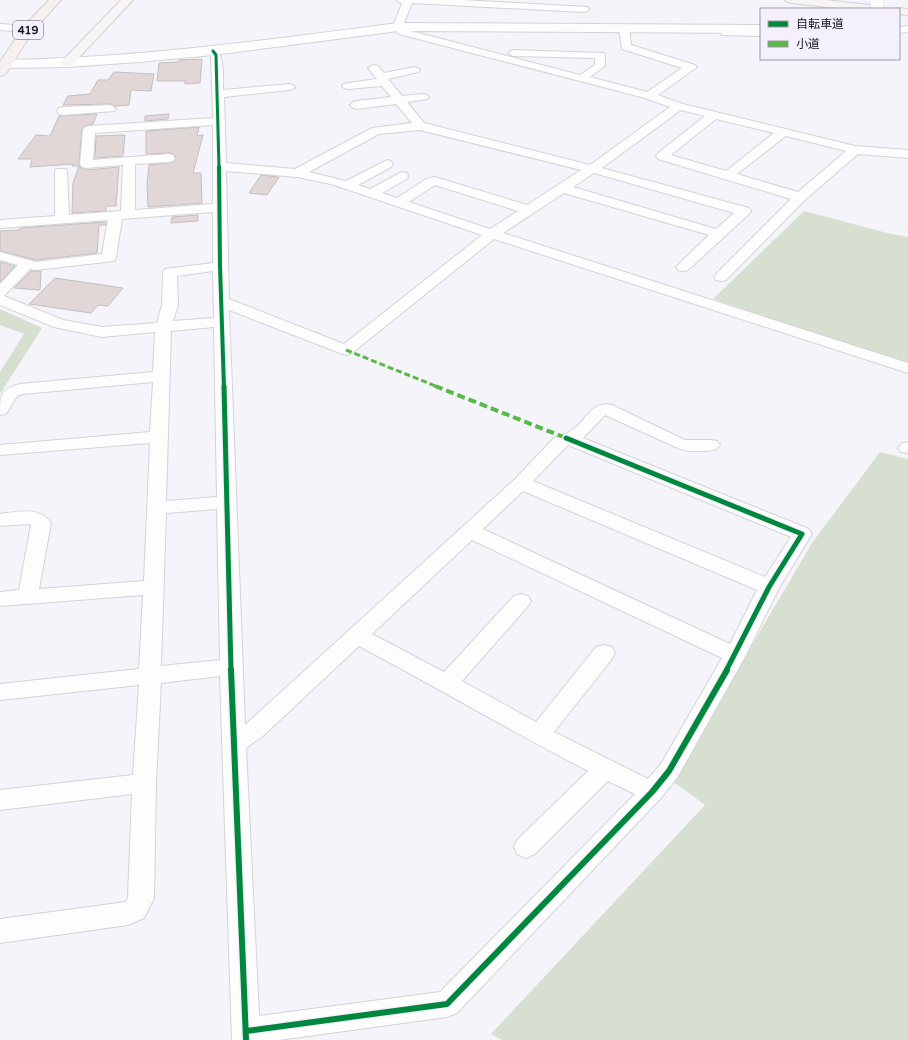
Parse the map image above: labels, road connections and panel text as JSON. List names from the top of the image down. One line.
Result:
{"streets":{"highway":["419"]},"legend":["自転車道","小道"]}
